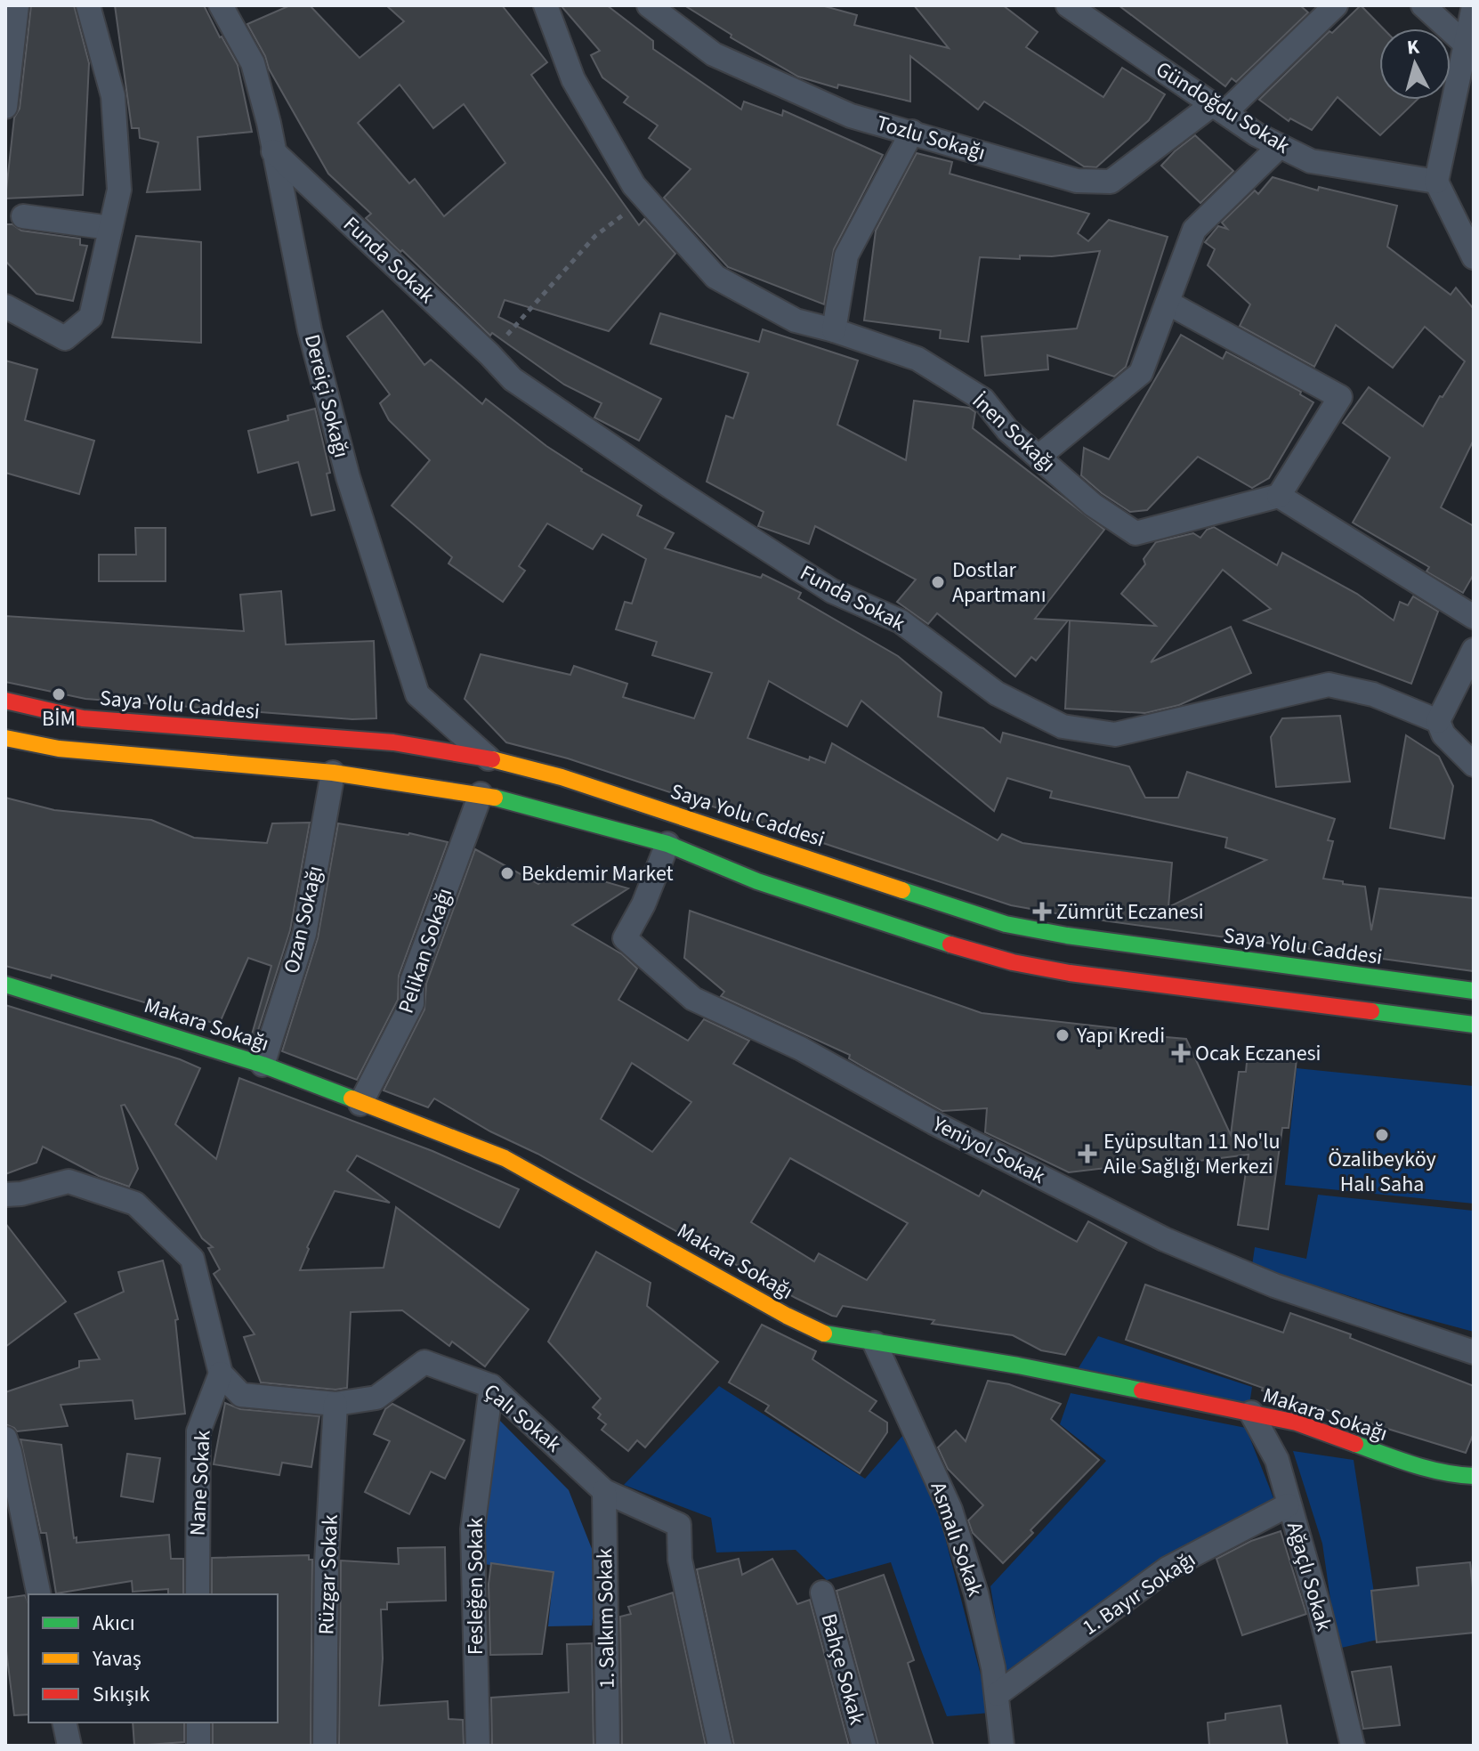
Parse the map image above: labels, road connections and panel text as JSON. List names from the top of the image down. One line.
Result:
{"streets":{"main road":["Saya Yolu Caddesi","Makara Sokağı"],"street":["Gündoğdu Sokak","Tozlu Sokağı","Funda Sokak","Dereiçi Sokağı","İnen Sokağı","Ozan Sokağı","Pelikan Sokağı","Yeniyol Sokak","Çalı Sokak","Nane Sokak","Asmalı Sokak","Rüzgar Sokak","Ağaçlı Sokak","Fesleğen Sokak","1. Bayır Sokağı","1. Salkım Sokak","Bahçe Sokak"]},"crossings":[["Gündoğdu Sokak","Tozlu Sokağı"],["Funda Sokak","Dereiçi Sokağı"],["Dereiçi Sokağı","Saya Yolu Caddesi"],["Ozan Sokağı","Makara Sokağı"],["Pelikan Sokağı","Makara Sokağı"],["Makara Sokağı","Asmalı Sokak"],["Makara Sokağı","Ağaçlı Sokak"],["Çalı Sokak","Nane Sokak"],["Çalı Sokak","Rüzgar Sokak"],["Çalı Sokak","Fesleğen Sokak"],["Çalı Sokak","1. Salkım Sokak"],["Asmalı Sokak","1. Bayır Sokağı"],["Ağaçlı Sokak","1. Bayır Sokağı"]],"places":{"other":["Dostlar Apartmanı","BİM","Bekdemir Market","Yapı Kredi","Özalibeyköy Halı Saha"],"health":["Zümrüt Eczanesi","Ocak Eczanesi","Eyüpsultan 11 No'lu Aile Sağlığı Merkezi"]},"legend":["Akıcı","Yavaş","Sıkışık"],"north":"top"}
